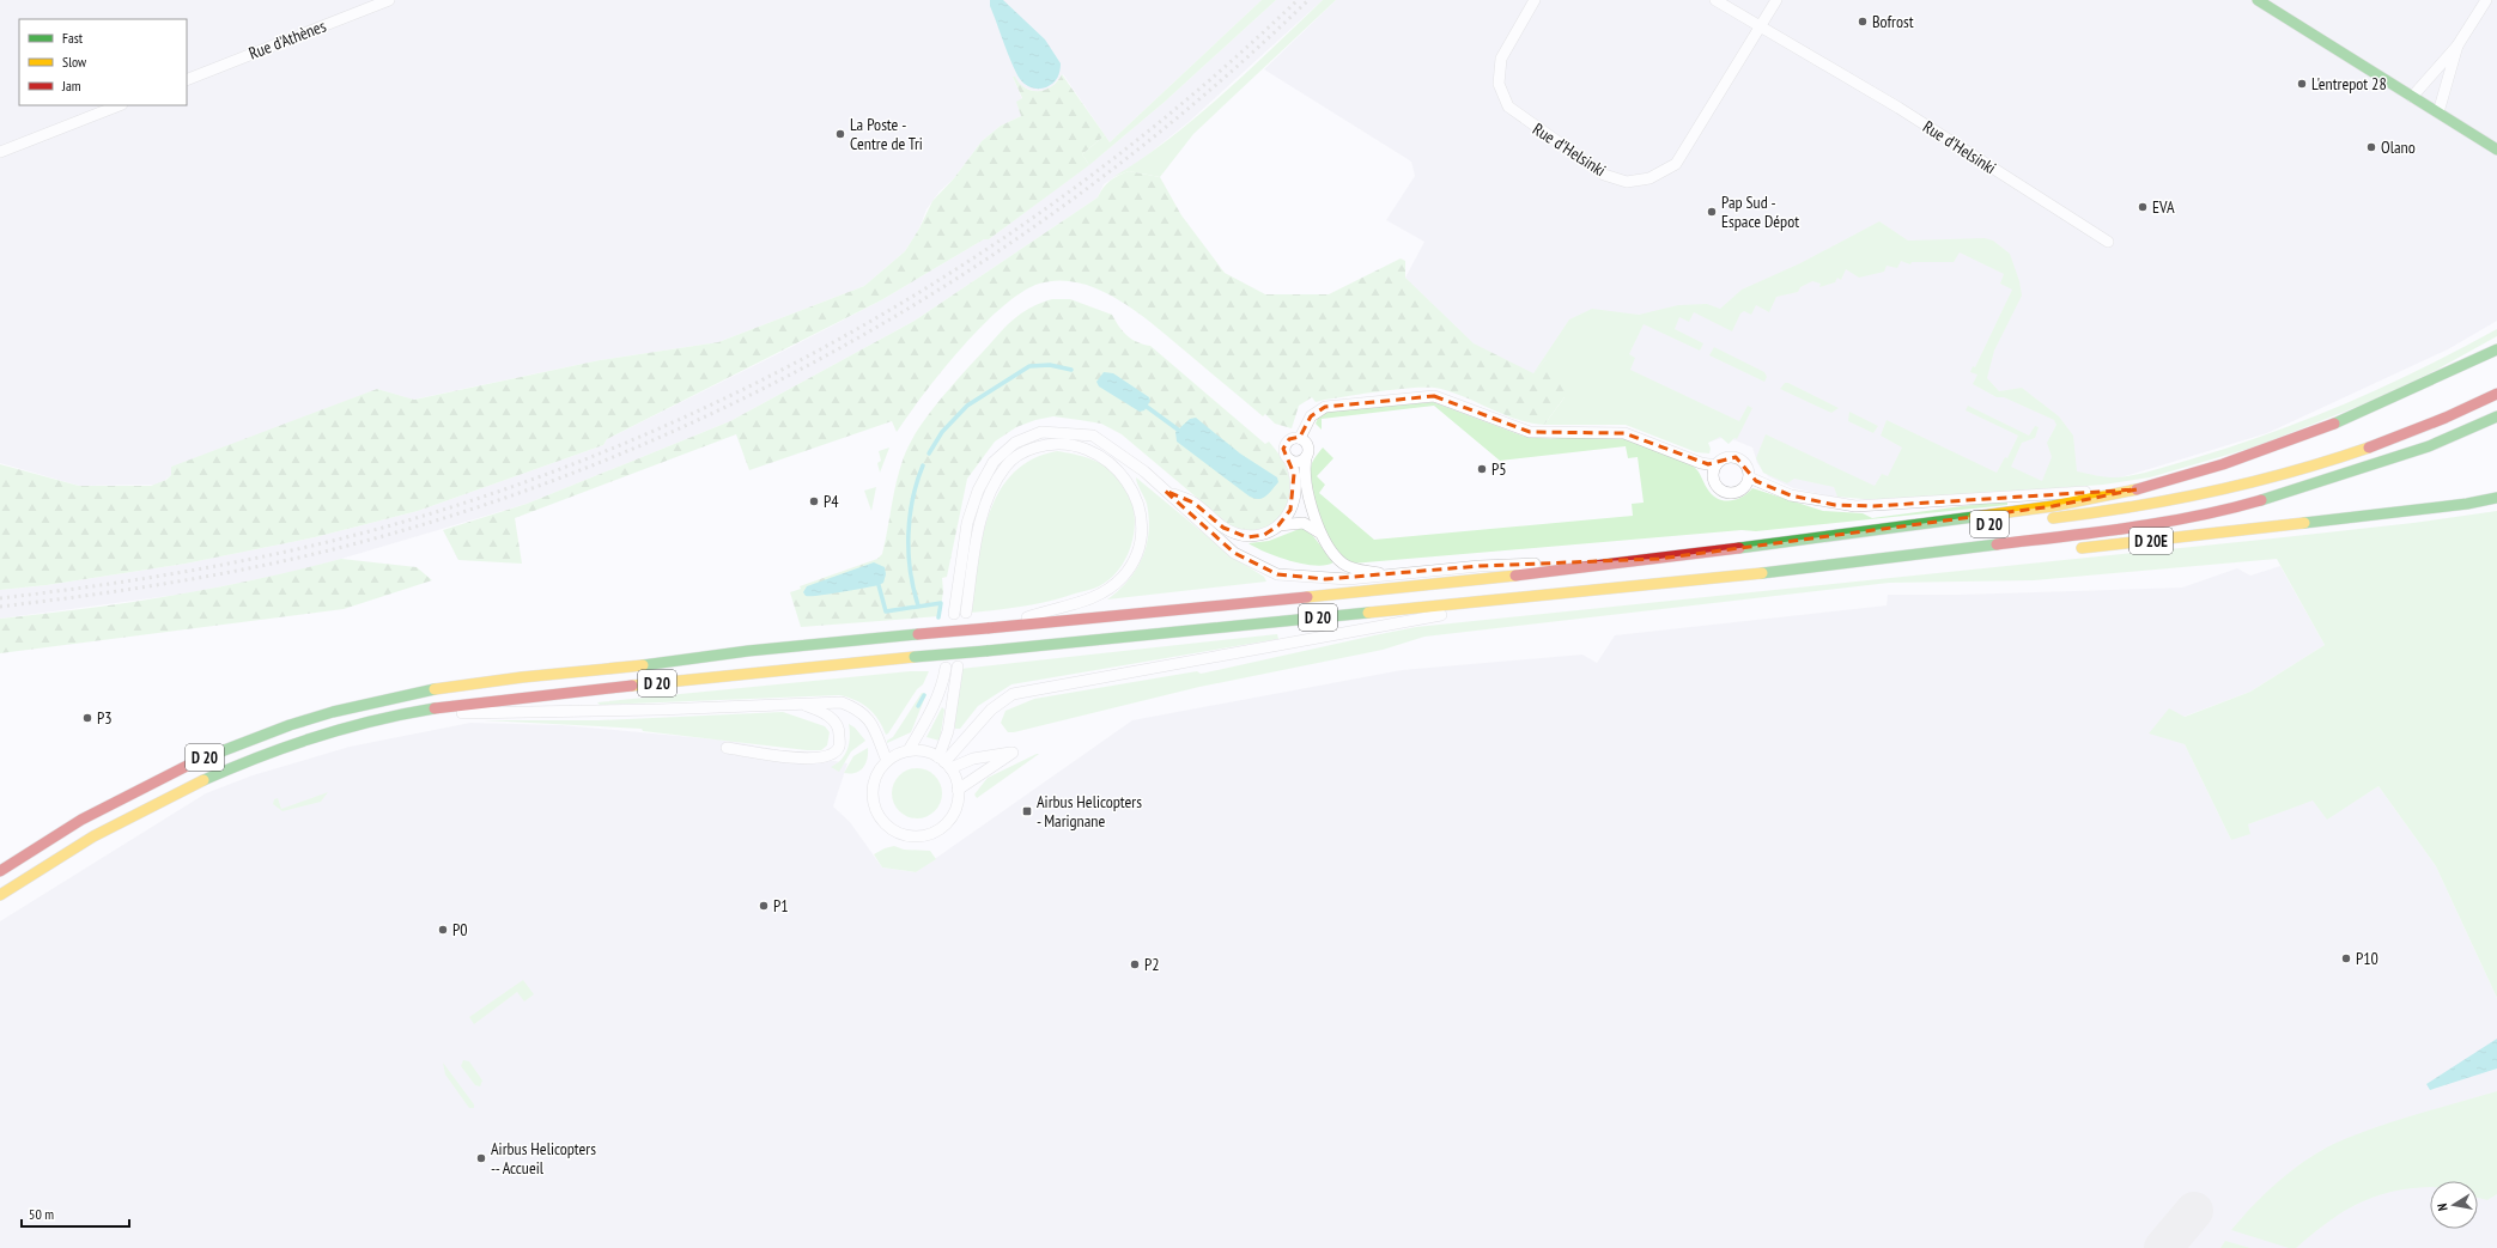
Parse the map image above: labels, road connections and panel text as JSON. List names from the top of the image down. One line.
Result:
{"streets":{"main road":["D 20","D 20E"],"street":["Rue d'Athènes","Rue d'Helsinki"]},"places":{"other":["Bofrost","L'entrepot 28","La Poste - Centre de Tri","Olano","EVA","Pap Sud - Espace Dépot","P5","P4","P3","P1","P0","P10","P2","Airbus Helicopters -- Accueil"],"transit":["Airbus Helicopters - Marignane"]},"legend":["Fast","Slow","Jam"],"scale_bar":"50 m","north":"left"}
